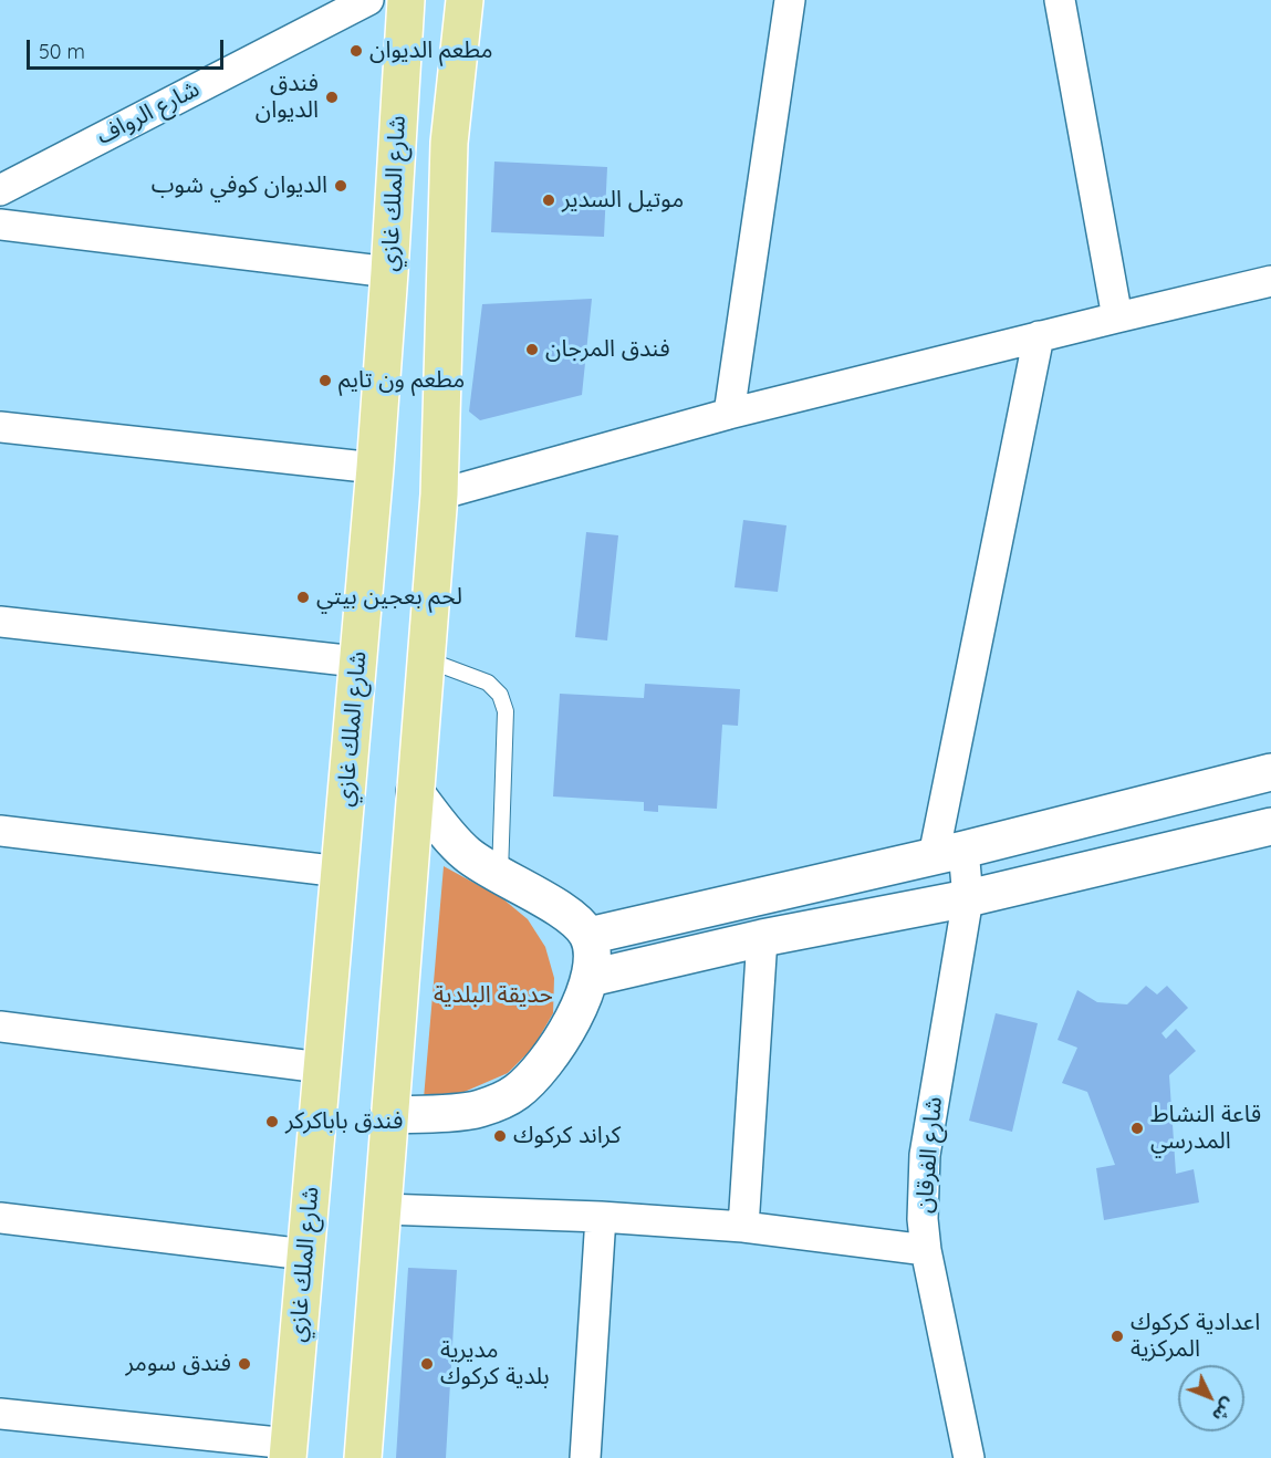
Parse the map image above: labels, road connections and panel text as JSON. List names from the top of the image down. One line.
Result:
{"streets":{"main road":["شارع الملك غازي"],"street":["شارع الرواف","شارع الفرقان"]},"parks":["حديقة البلدية"],"places":["مطعم الديوان","فندق الديوان","الديوان كوفي شوب","موتيل السدير","فندق المرجان","مطعم ون تايم","لحم بعجين بيتي","فندق باباكركر","قاعة النشاط المدرسي","كراند كركوك","اعدادية كركوك المركزية","فندق سومر","مديرية بلدية كركوك"],"scale_bar":"50 m","north":"bottom right"}
